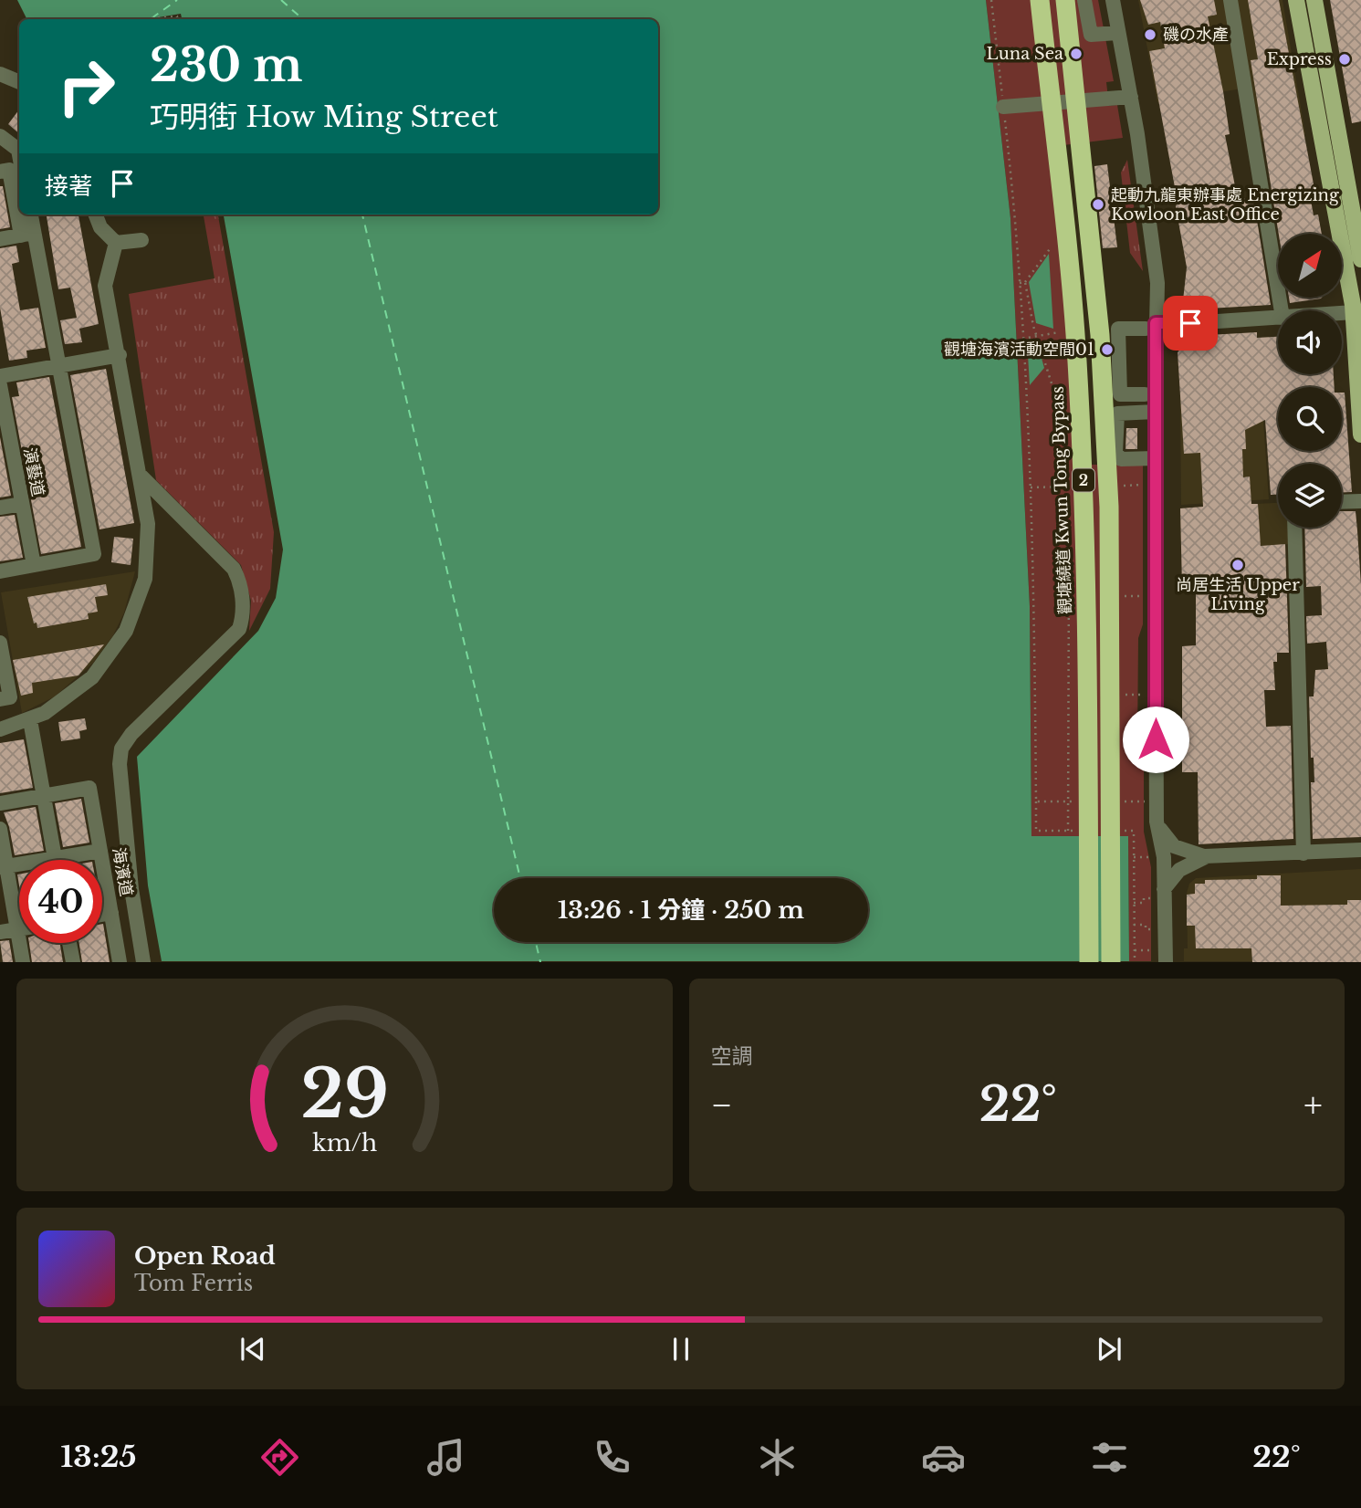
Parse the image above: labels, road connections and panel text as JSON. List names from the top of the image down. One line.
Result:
{"streets":{"highway":["2","觀塘繞道 Kwun Tong Bypass"],"street":["演藝道","海濱道"]},"places":["磯の水產","Luna Sea","Express","起動九龍東辦事處 Energizing Kowloon East Office","觀塘海濱活動空間01","尚居生活 Upper Living"],"north":"top right","page":{"turn":["230 m","巧明街 How Ming Street"],"then":"接著","limit":"40","trip":"13:26 · 1 分鐘 · 250 m","tile":"空調","heat":["−","22°","+"],"song":["Open Road","Tom Ferris"],"tabs":["13:25","22°"],"gauge":["29","km/h"]}}
